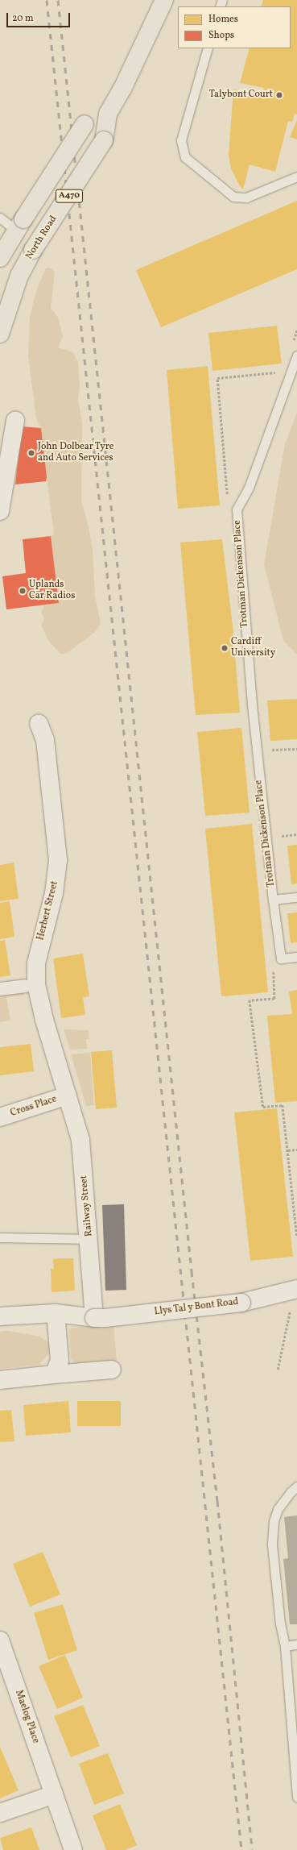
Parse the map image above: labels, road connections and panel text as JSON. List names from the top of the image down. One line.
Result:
{"streets":{"main road":["A470","North Road"],"street":["Herbert Street","Cross Place","Railway Street","Llys Tal y Bont Road","Maelog Place"],"lane":["Trotman Dickenson Place"]},"crossings":[["A470","North Road"],["Herbert Street","Cross Place"],["Herbert Street","Railway Street"],["Cross Place","Railway Street"],["Railway Street","Llys Tal y Bont Road"]],"places":["Talybont Court","John Dolbear Tyre and Auto Services","Uplands Car Radios","Cardiff University"],"legend":["Homes","Shops"],"scale_bar":"20 m"}
